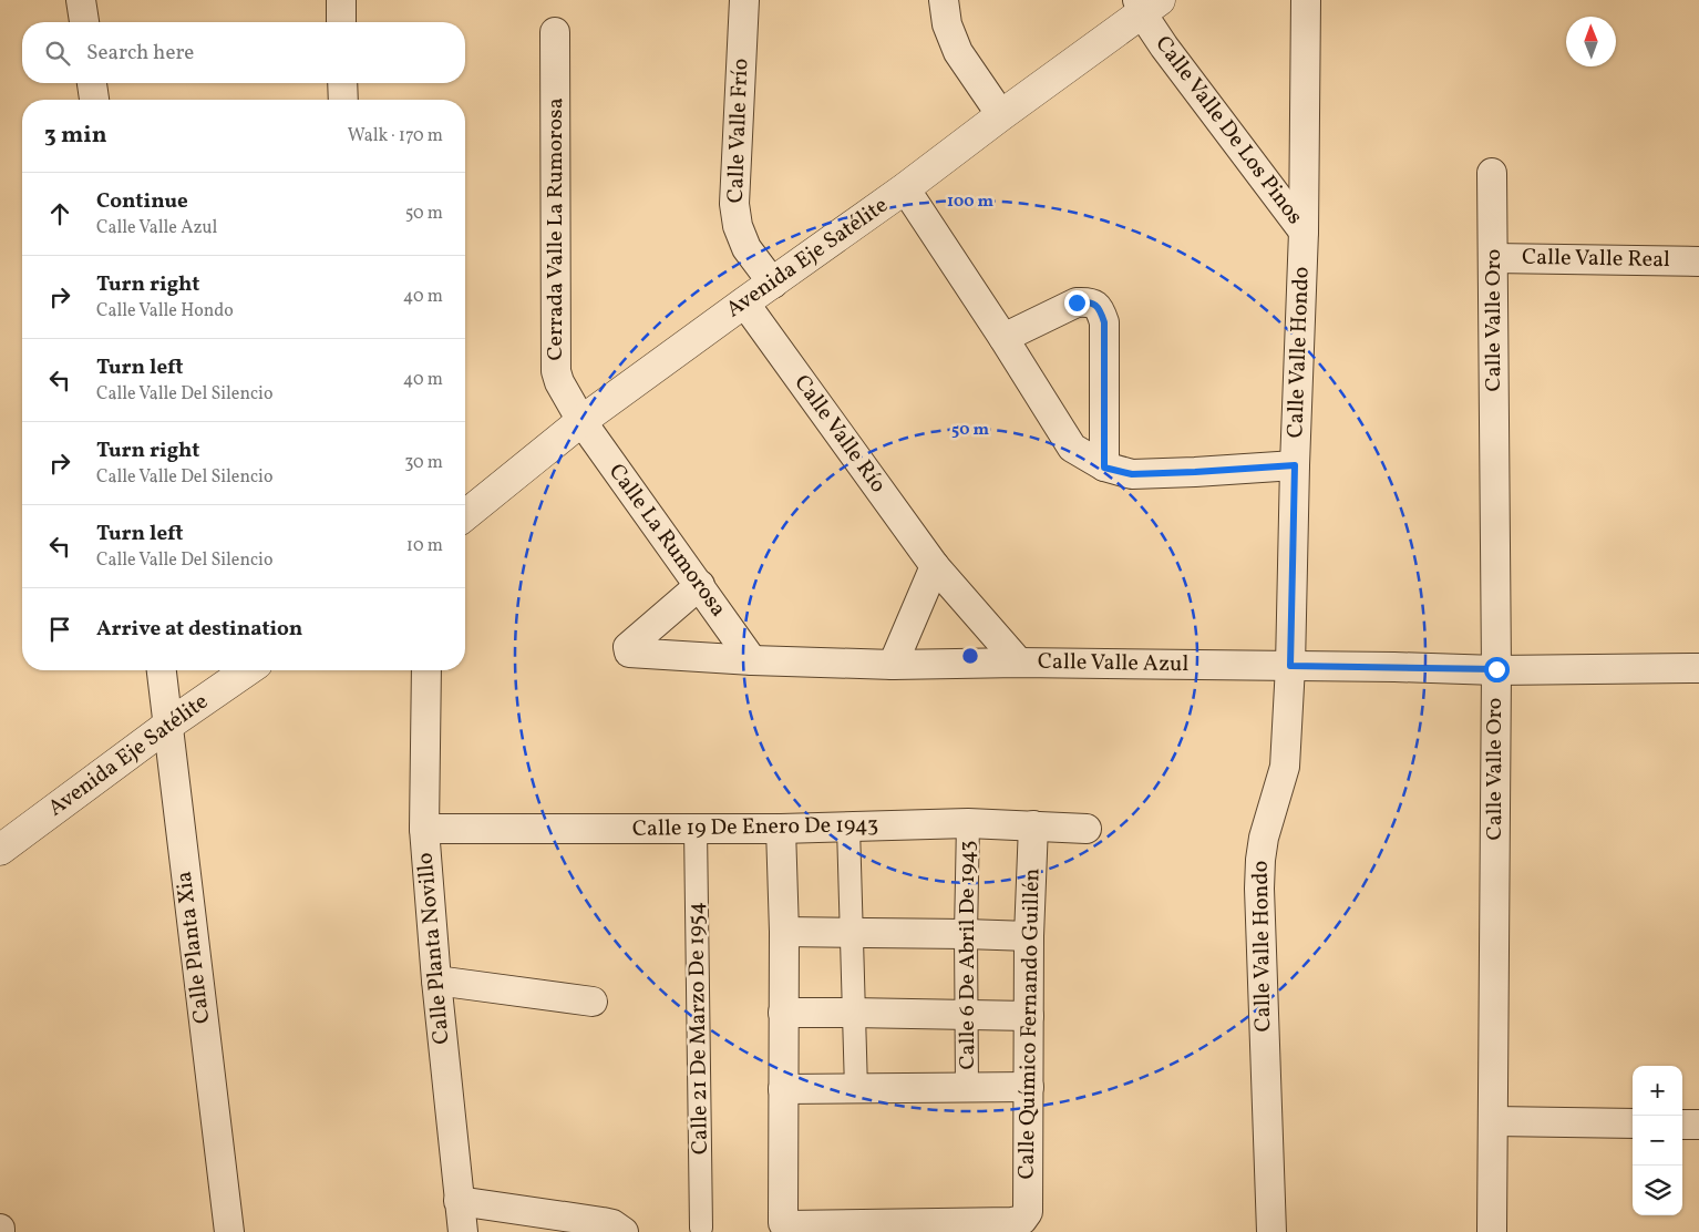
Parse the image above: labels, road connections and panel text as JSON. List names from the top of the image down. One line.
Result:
{"streets":{"street":["Calle Valle Frío","Calle Valle De Los Pinos","Cerrada Valle La Rumorosa","Avenida Eje Satélite","Calle Valle Real","Calle Valle Oro","Calle Valle Hondo","Calle Valle Río","Calle La Rumorosa","Calle Valle Azul","Calle 19 De Enero De 1943","Calle Planta Xia","Calle Planta Novillo","Calle 6 De Abril De 1943","Calle Químico Fernando Guillén","Calle 21 De Marzo De 1954"]},"crossings":[["Calle Valle Frío","Avenida Eje Satélite"],["Calle Valle De Los Pinos","Avenida Eje Satélite"],["Calle Valle De Los Pinos","Calle Valle Hondo"],["Cerrada Valle La Rumorosa","Avenida Eje Satélite"],["Cerrada Valle La Rumorosa","Calle La Rumorosa"],["Avenida Eje Satélite","Calle Valle Río"],["Avenida Eje Satélite","Calle La Rumorosa"],["Avenida Eje Satélite","Calle Planta Xia"],["Calle Valle Real","Calle Valle Oro"],["Calle Valle Oro","Calle Valle Azul"],["Calle Valle Hondo","Calle Valle Azul"],["Calle Valle Río","Calle Valle Azul"],["Calle La Rumorosa","Calle Valle Azul"],["Calle 19 De Enero De 1943","Calle Planta Novillo"],["Calle 19 De Enero De 1943","Calle 6 De Abril De 1943"],["Calle 19 De Enero De 1943","Calle Químico Fernando Guillén"],["Calle 19 De Enero De 1943","Calle 21 De Marzo De 1954"]],"north":"top","page":{"search":"Search here","heading":["3 min","Walk · 170 m"],"list":[["Continue","Calle Valle Azul","50 m"],["Turn right","Calle Valle Hondo","40 m"],["Turn left","Calle Valle Del Silencio","40 m"],["Turn right","Calle Valle Del Silencio","30 m"],["Turn left","Calle Valle Del Silencio","10 m"],"Arrive at destination"],"map_buttons":["+","−"]},"rings":["100 m","50 m"]}
